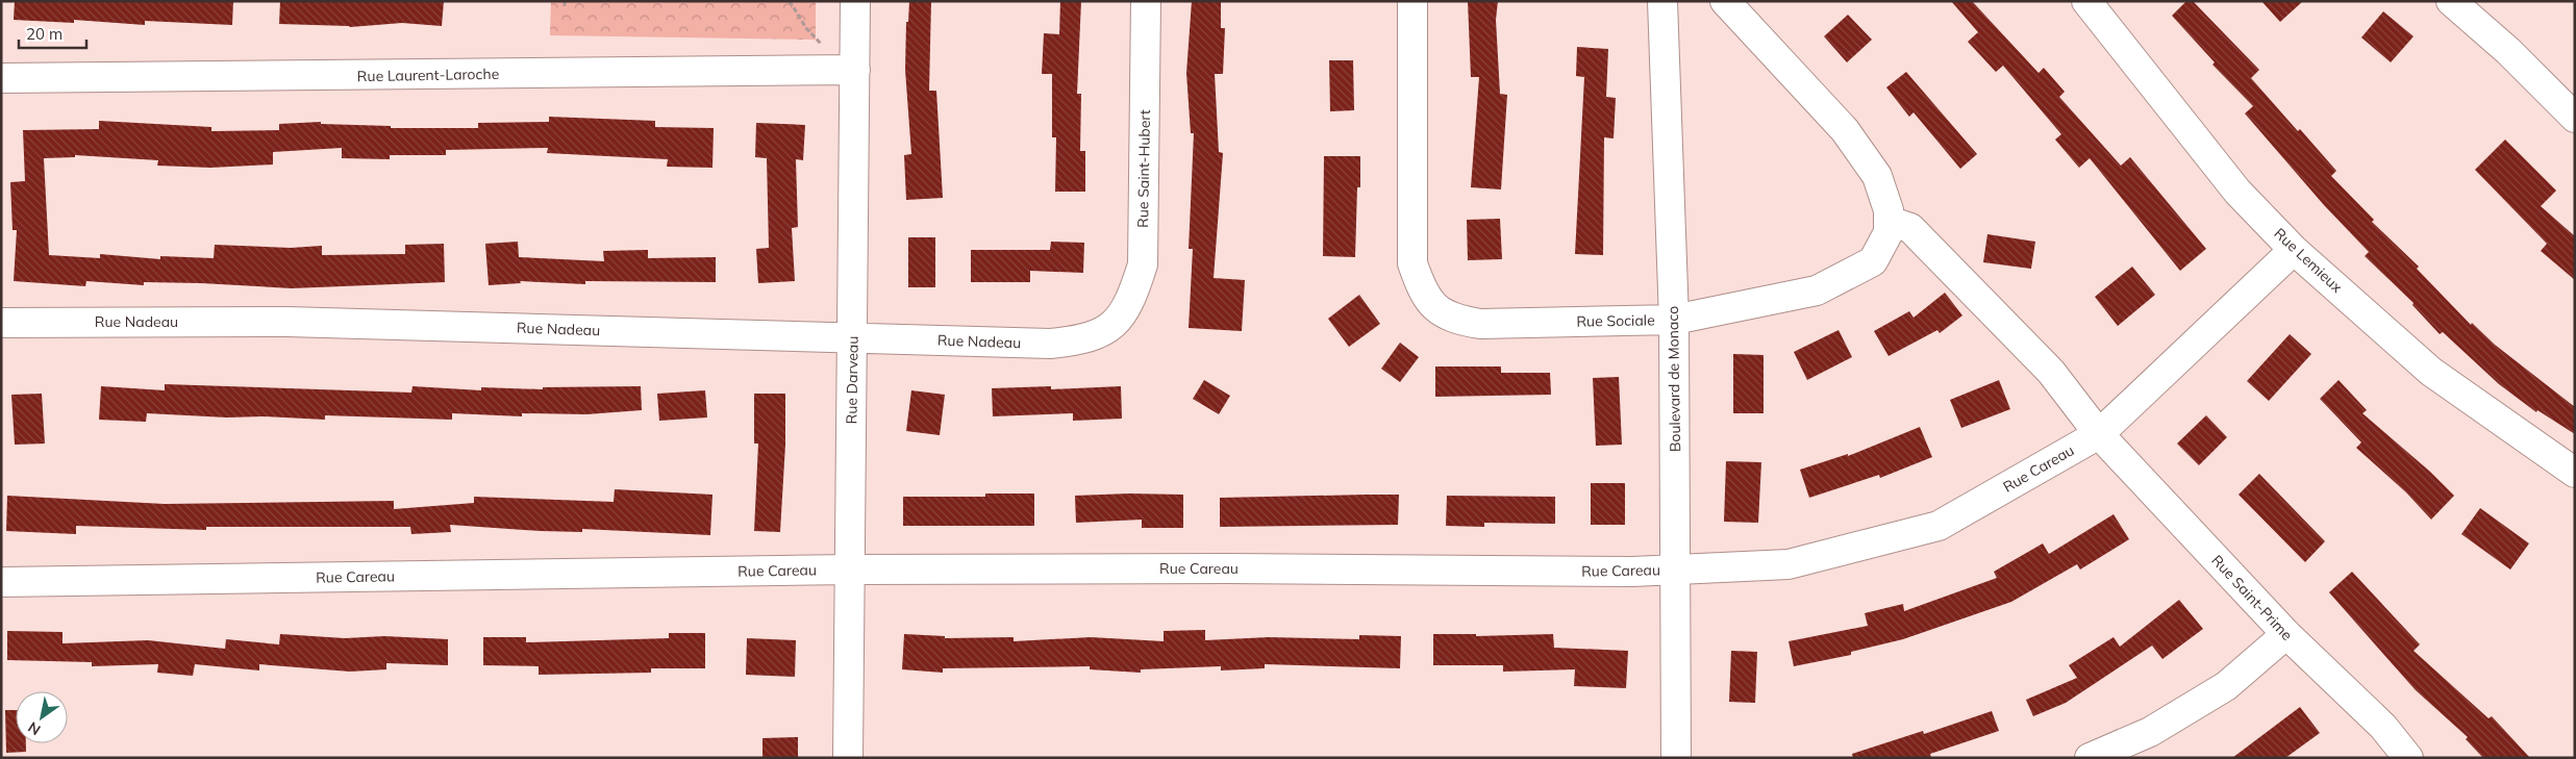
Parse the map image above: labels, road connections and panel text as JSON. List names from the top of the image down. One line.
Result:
{"streets":{"street":["Rue Laurent-Laroche","Rue Saint-Hubert","Rue Lemieux","Rue Sociale","Rue Nadeau","Boulevard de Monaco","Rue Darveau","Rue Careau","Rue Saint-Prime"]},"crossings":[["Rue Laurent-Laroche","Rue Darveau"],["Rue Saint-Hubert","Rue Nadeau"],["Rue Lemieux","Rue Careau"],["Rue Sociale","Boulevard de Monaco"],["Rue Sociale","Rue Saint-Prime"],["Rue Nadeau","Rue Darveau"],["Boulevard de Monaco","Rue Careau"],["Rue Darveau","Rue Careau"],["Rue Careau","Rue Saint-Prime"]],"scale_bar":"20 m","north":"bottom left"}
